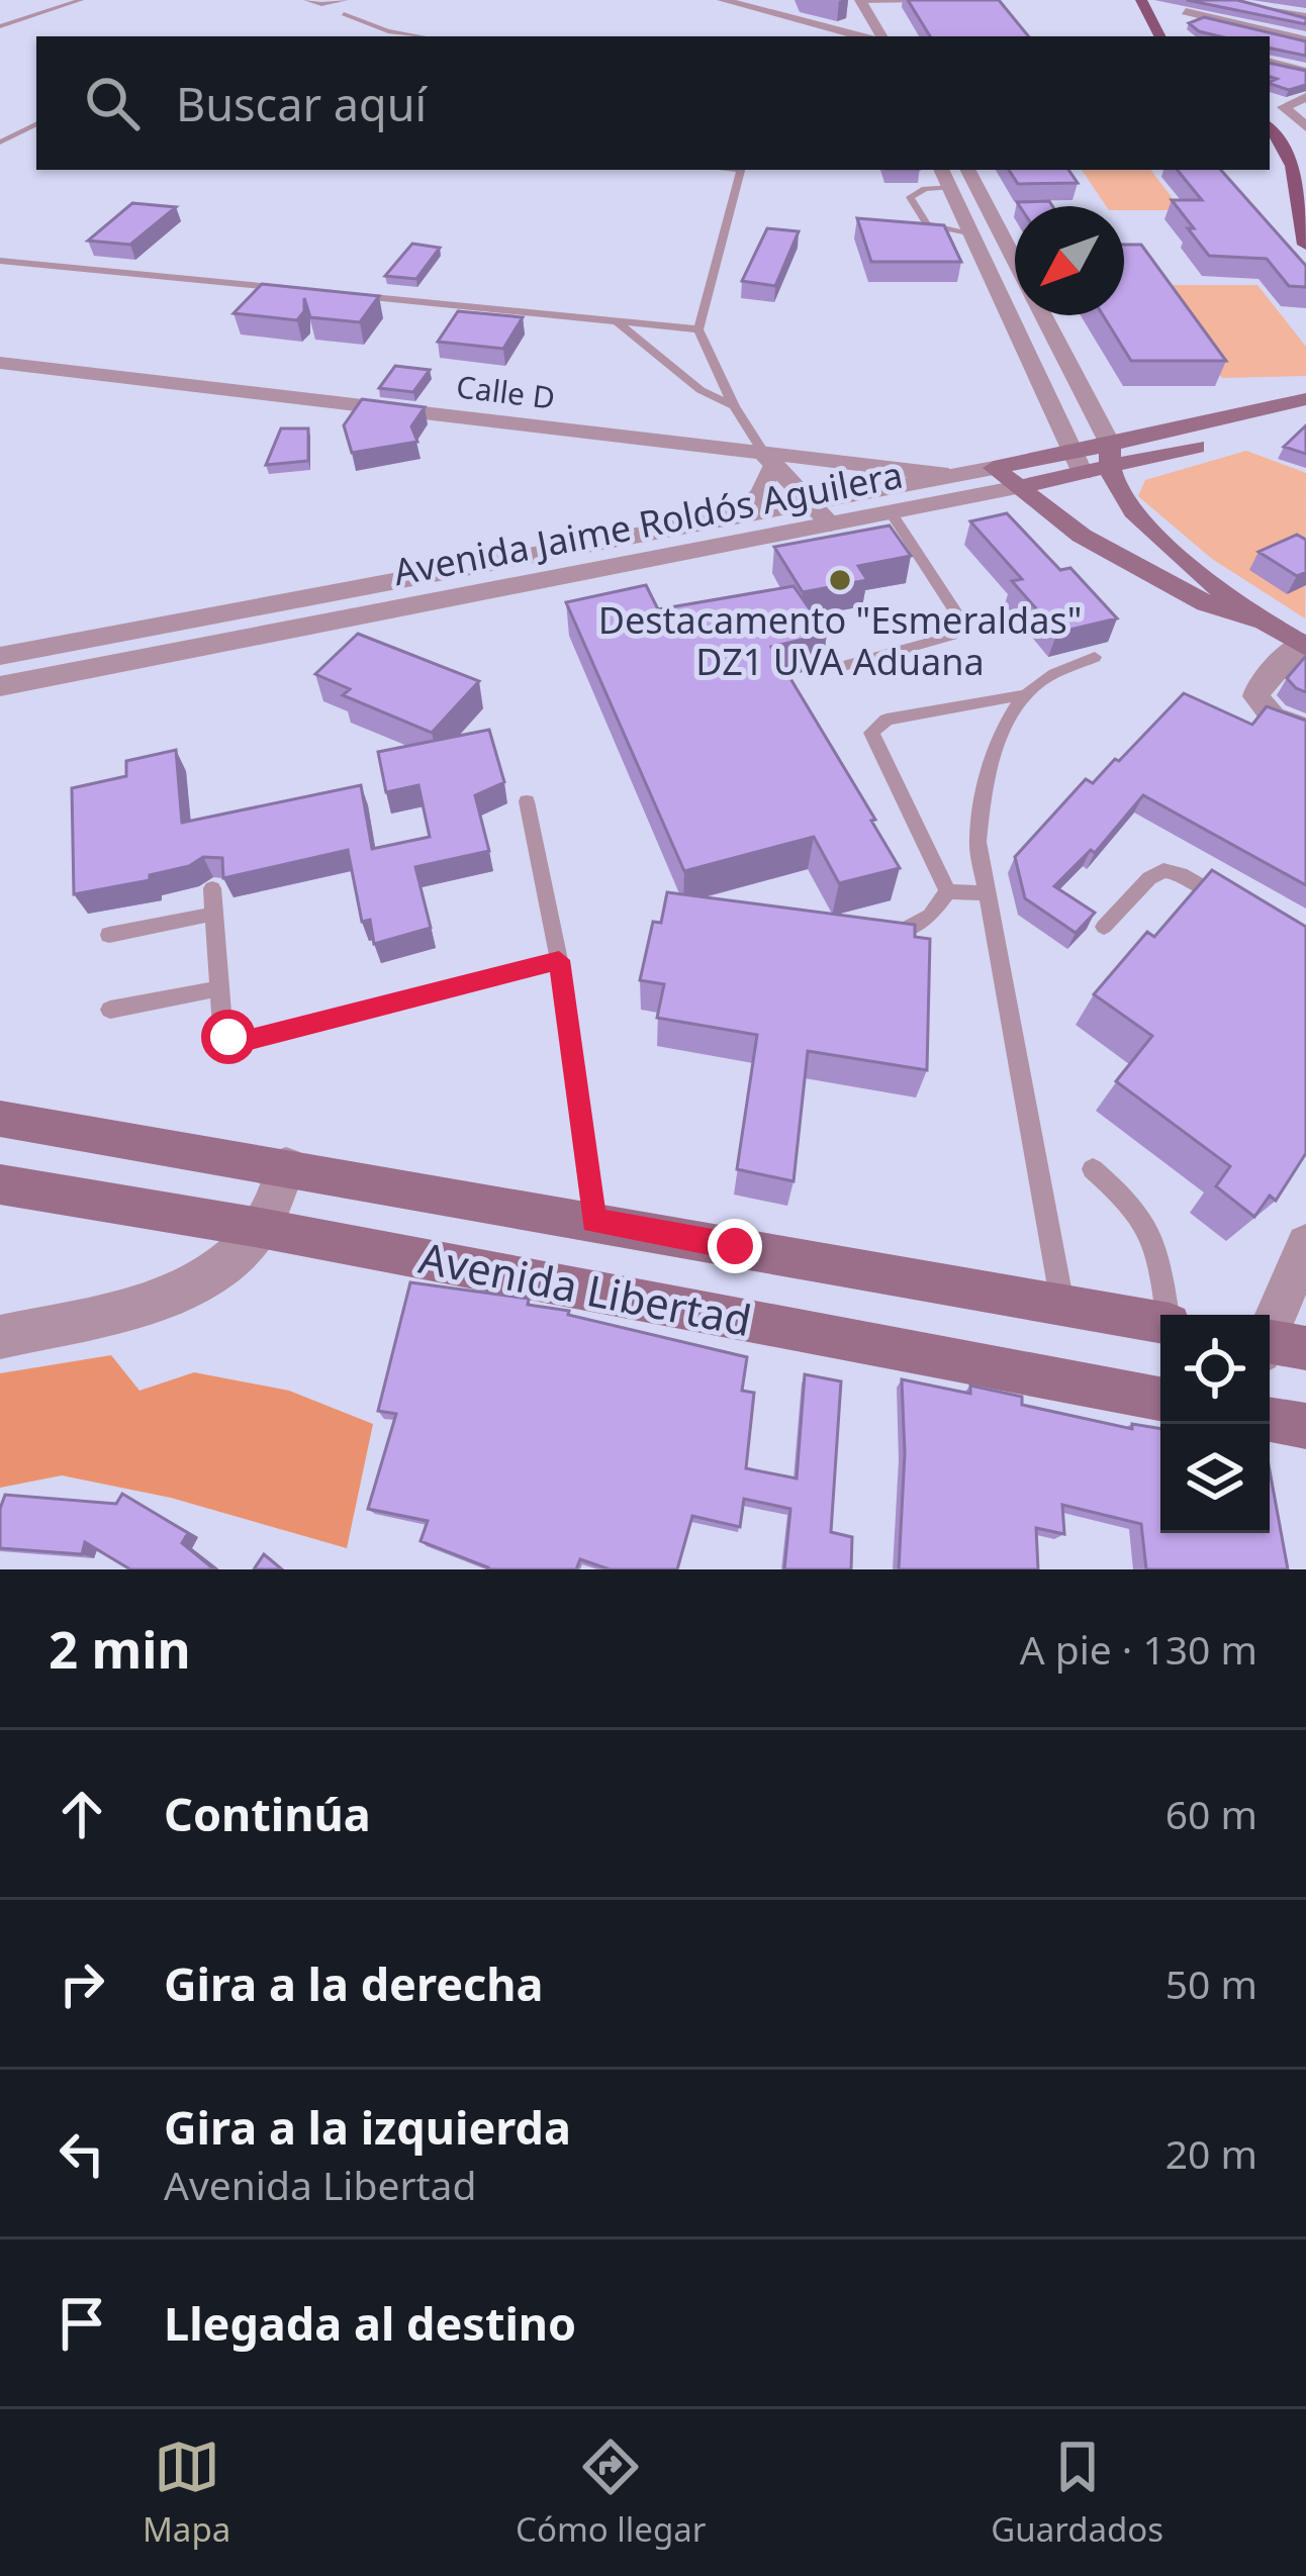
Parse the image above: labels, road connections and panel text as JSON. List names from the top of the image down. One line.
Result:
{"streets":{"main road":["Avenida Jaime Roldós Aguilera","Avenida Libertad"],"street":["Calle D"]},"crossings":[["Calle D","Avenida Jaime Roldós Aguilera"]],"places":["Destacamento \"Esmeraldas\" DZ1 UVA Aduana"],"north":"bottom left","page":{"search":"Buscar aquí","heading":["2 min","A pie · 130 m"],"list":[["Continúa","60 m"],["Gira a la derecha","50 m"],["Gira a la izquierda","Avenida Libertad","20 m"],"Llegada al destino"],"nav":["Mapa","Cómo llegar","Guardados"]}}
